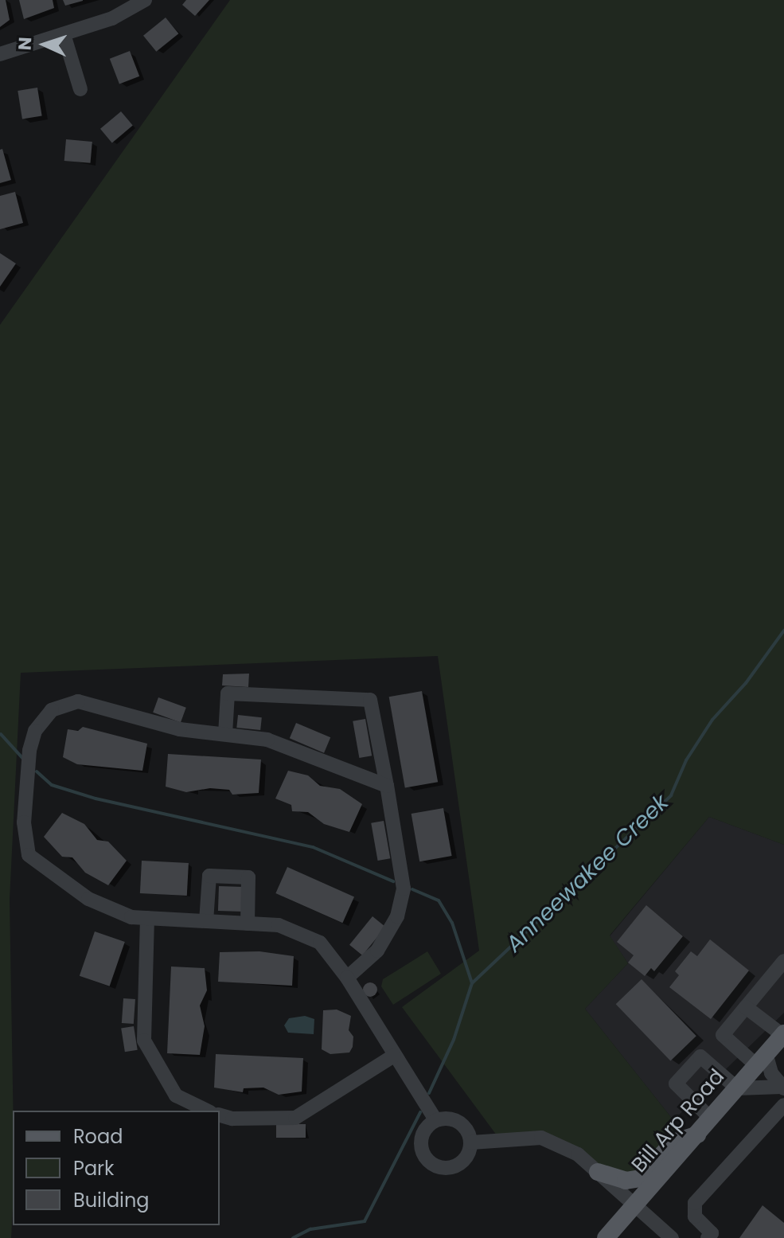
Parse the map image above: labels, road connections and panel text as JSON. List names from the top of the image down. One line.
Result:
{"streets":{"main road":["Bill Arp Road"]},"water":["Anneewakee Creek"],"legend":["Road","Park","Building"],"north":"left"}
